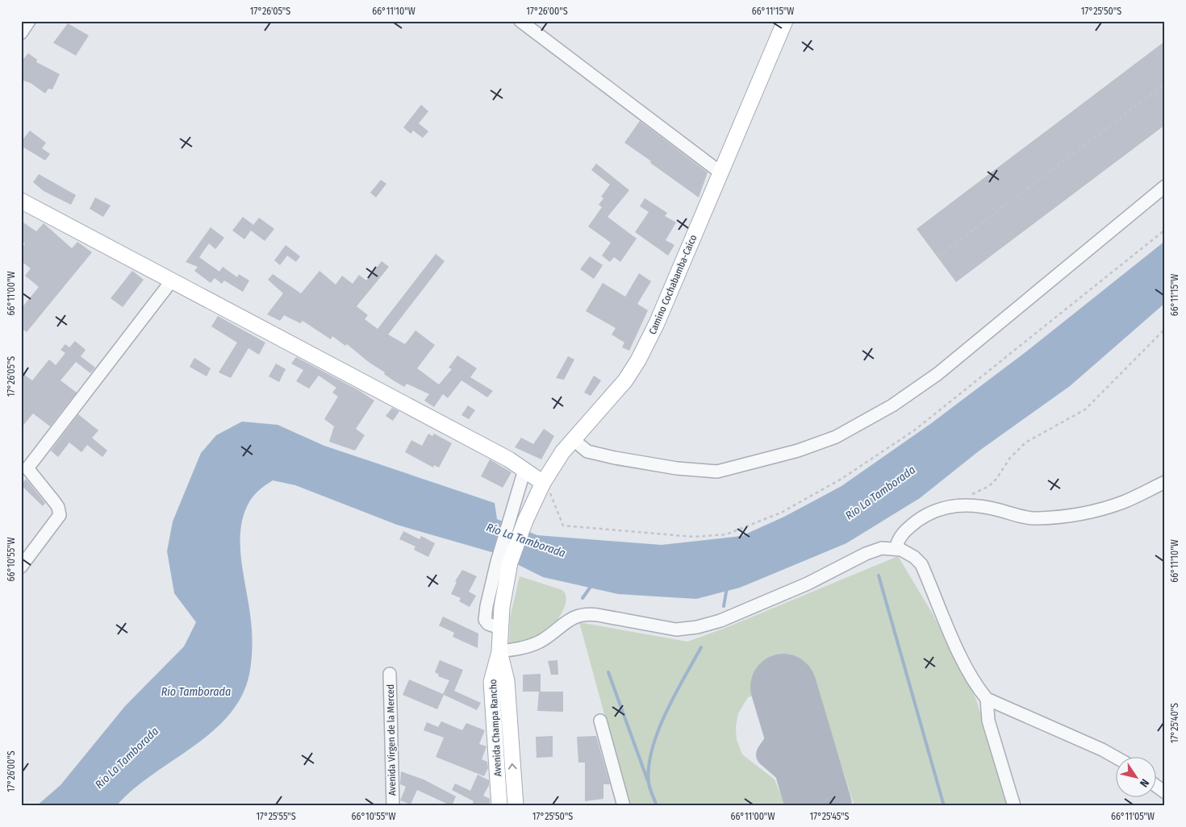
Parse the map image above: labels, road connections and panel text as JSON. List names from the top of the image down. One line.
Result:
{"streets":{"main road":["Camino Cochabamba-Caico","Avenida Champa Rancho"],"street":["Avenida Virgen de la Merced"]},"crossings":[["Camino Cochabamba-Caico","Avenida Champa Rancho"]],"water":["Río La Tamborada","Río Tamborada"],"north":"bottom right","coordinates":["17°26'05\"S","66°11'10\"W","17°26'00\"S","66°11'15\"W","17°25'50\"S","66°11'00\"W","66°10'55\"W","17°25'40\"S","17°25'55\"S","17°25'45\"S","66°11'05\"W"]}
